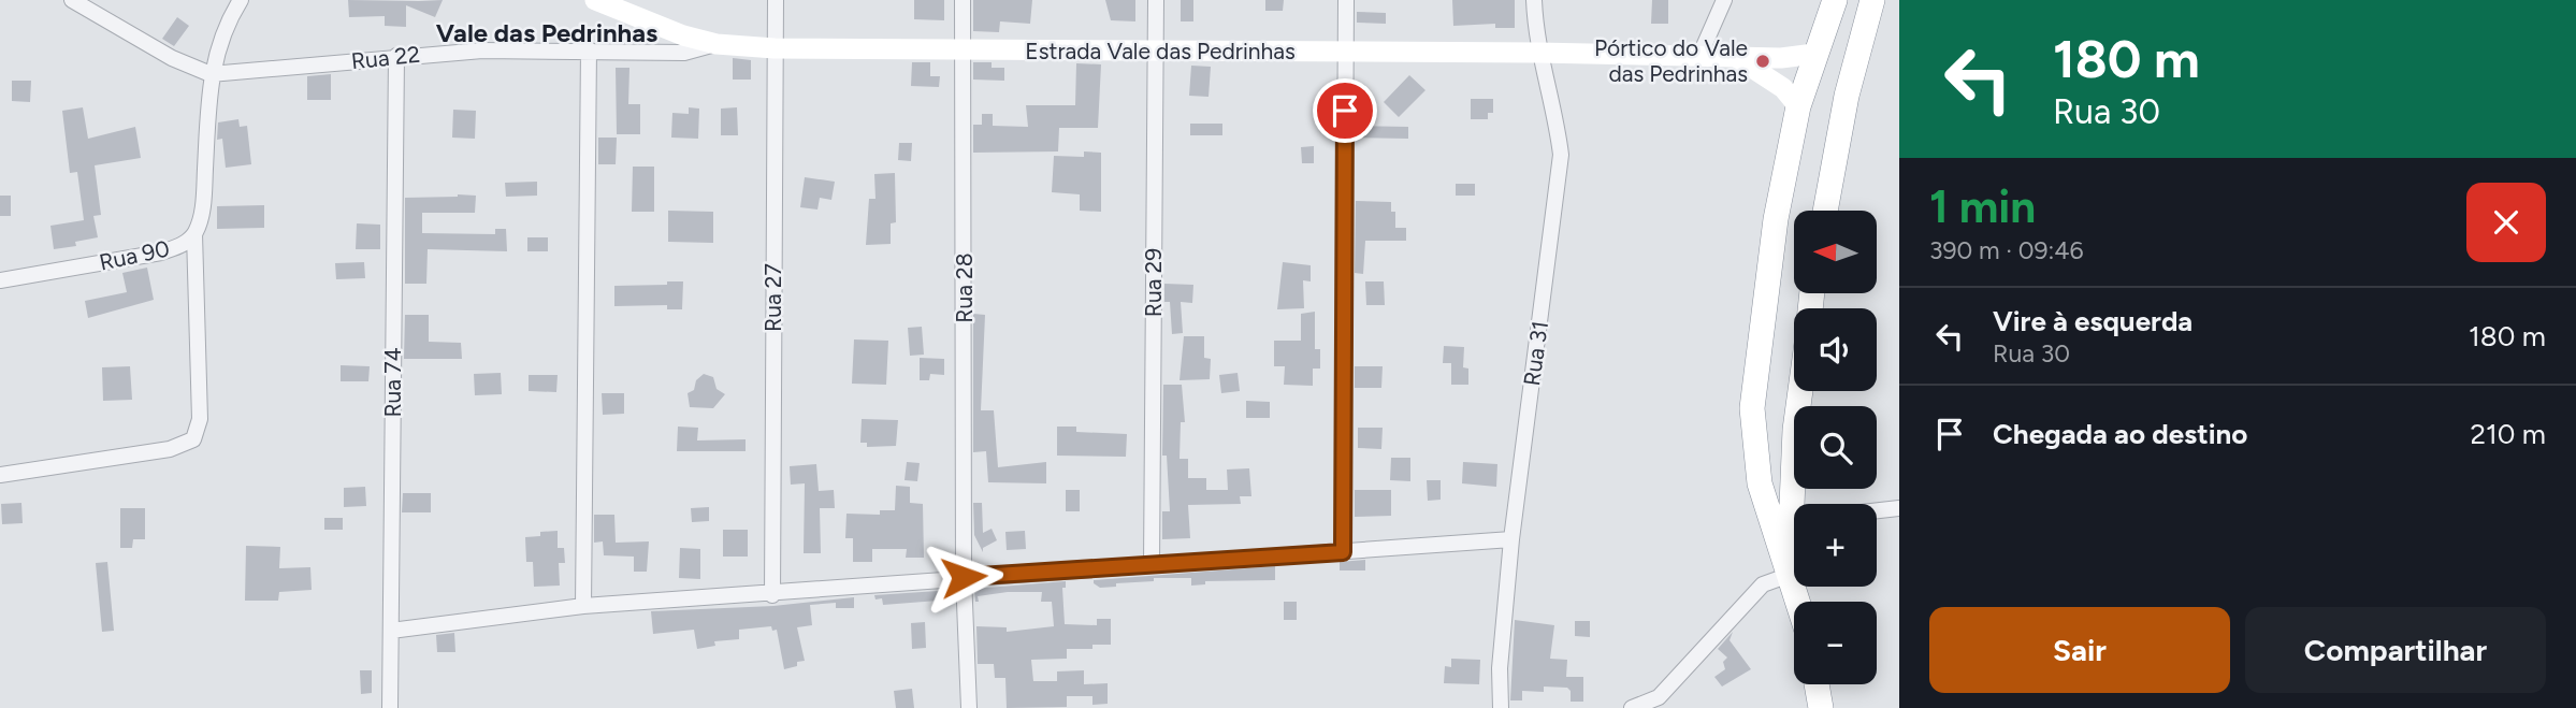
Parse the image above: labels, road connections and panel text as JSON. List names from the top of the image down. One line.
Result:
{"streets":{"main road":["Estrada Vale das Pedrinhas"],"street":["Rua 22","Rua 90","Rua 29","Rua 28","Rua 27","Rua 31","Rua 74"]},"crossings":[["Estrada Vale das Pedrinhas","Rua 22"],["Estrada Vale das Pedrinhas","Rua 29"],["Estrada Vale das Pedrinhas","Rua 28"],["Estrada Vale das Pedrinhas","Rua 27"],["Estrada Vale das Pedrinhas","Rua 31"],["Rua 22","Rua 90"],["Rua 22","Rua 74"]],"districts":["Vale das Pedrinhas"],"places":["Pórtico do Vale das Pedrinhas"],"north":"left","page":{"turn":["180 m","Rua 30"],"heading":["1 min","390 m · 09:46"],"map_buttons":["+","−"],"list":[{"name":"Vire à esquerda","note":"Rua 30","value":"180 m"},{"name":"Chegada ao destino","value":"210 m"}],"buttons":["Sair","Compartilhar"]}}
